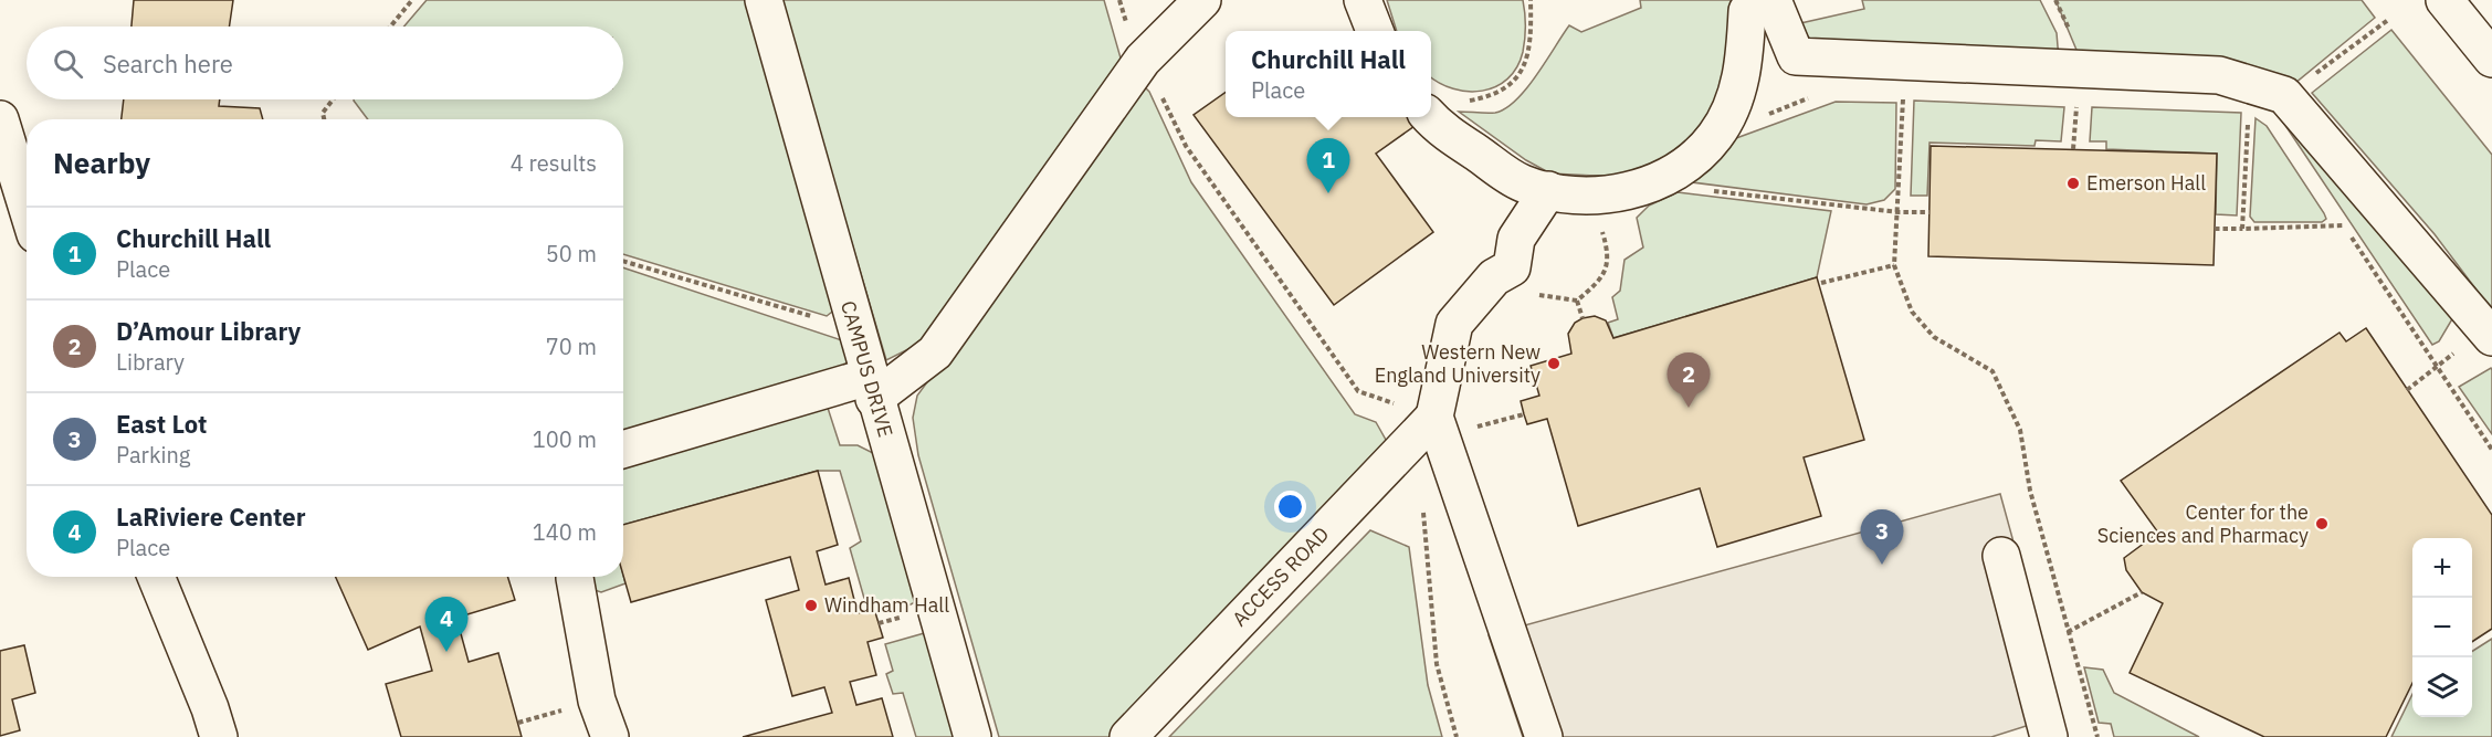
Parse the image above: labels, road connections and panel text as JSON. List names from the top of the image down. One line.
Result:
{"streets":{"street":["CAMPUS DRIVE","ACCESS ROAD"]},"places":["Emerson Hall","Western New England University","Center for the Sciences and Pharmacy","Windham Hall"],"page":{"search":"Search here","popup":["Churchill Hall","Place"],"heading":["Nearby","4 results"],"pins":["1","2","3","4"],"list":[{"mark":"1","name":"Churchill Hall","note":"Place","value":"50 m"},{"mark":"2","name":"D’Amour Library","note":"Library","value":"70 m"},{"mark":"3","name":"East Lot","note":"Parking","value":"100 m"},{"mark":"4","name":"LaRiviere Center","note":"Place","value":"140 m"}],"map_buttons":["+","−"]}}
